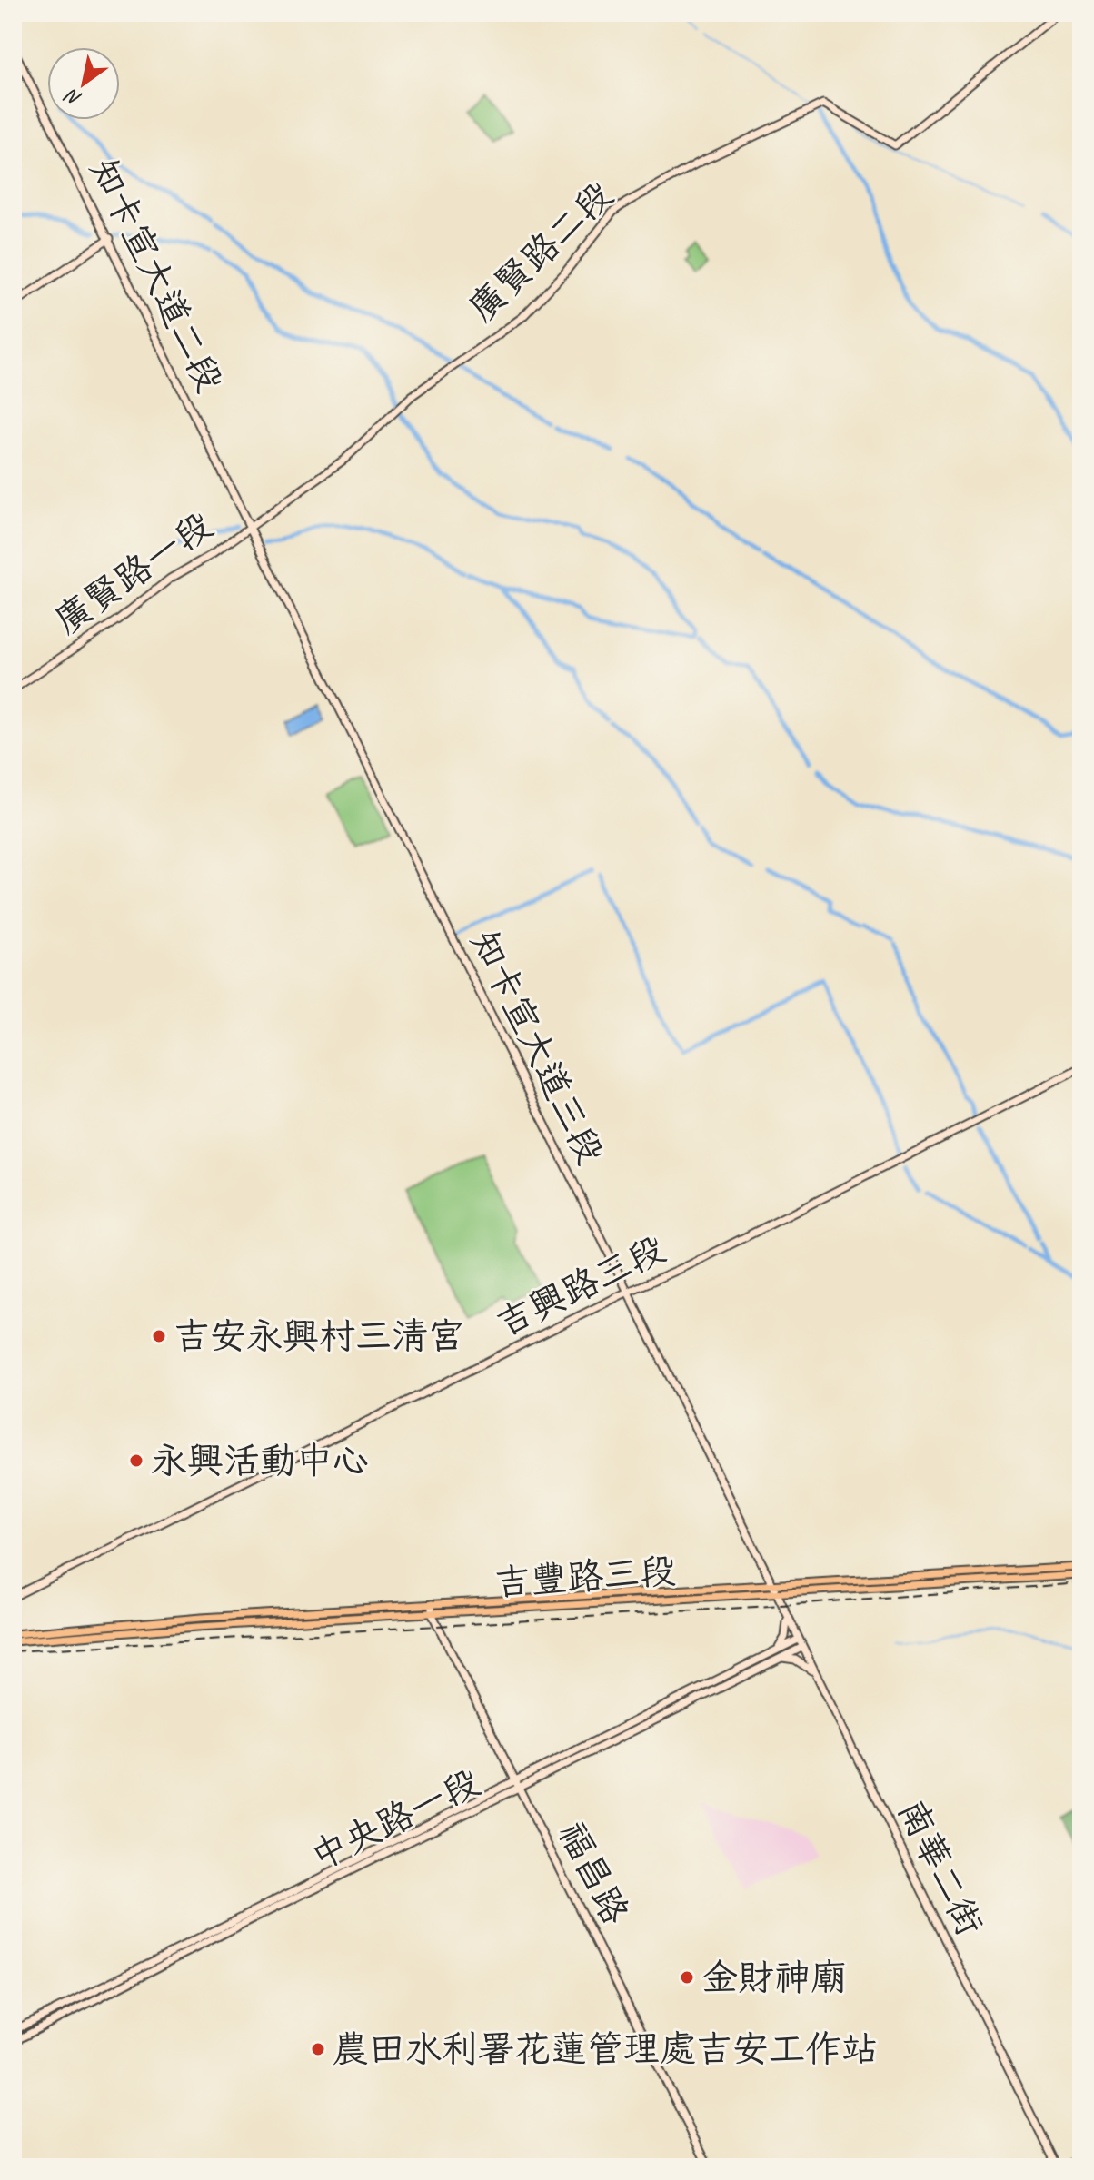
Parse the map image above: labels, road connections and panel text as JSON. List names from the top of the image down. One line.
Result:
{"streets":{"main road":["吉豐路三段"],"street":["廣賢路二段","知卡宣大道二段","廣賢路一段","知卡宣大道三段","吉興路三段","中央路一段","南華二街","福昌路"]},"crossings":[["廣賢路二段","知卡宣大道二段"],["廣賢路二段","廣賢路一段"],["廣賢路二段","知卡宣大道三段"],["知卡宣大道二段","廣賢路一段"],["知卡宣大道二段","知卡宣大道三段"],["廣賢路一段","知卡宣大道三段"],["知卡宣大道三段","吉興路三段"],["知卡宣大道三段","吉豐路三段"],["知卡宣大道三段","南華二街"],["吉豐路三段","南華二街"],["吉豐路三段","福昌路"],["中央路一段","南華二街"],["中央路一段","福昌路"]],"places":["吉安永興村三清宮","永興活動中心","金財神廟","農田水利署花蓮管理處吉安工作站"],"north":"bottom left"}
